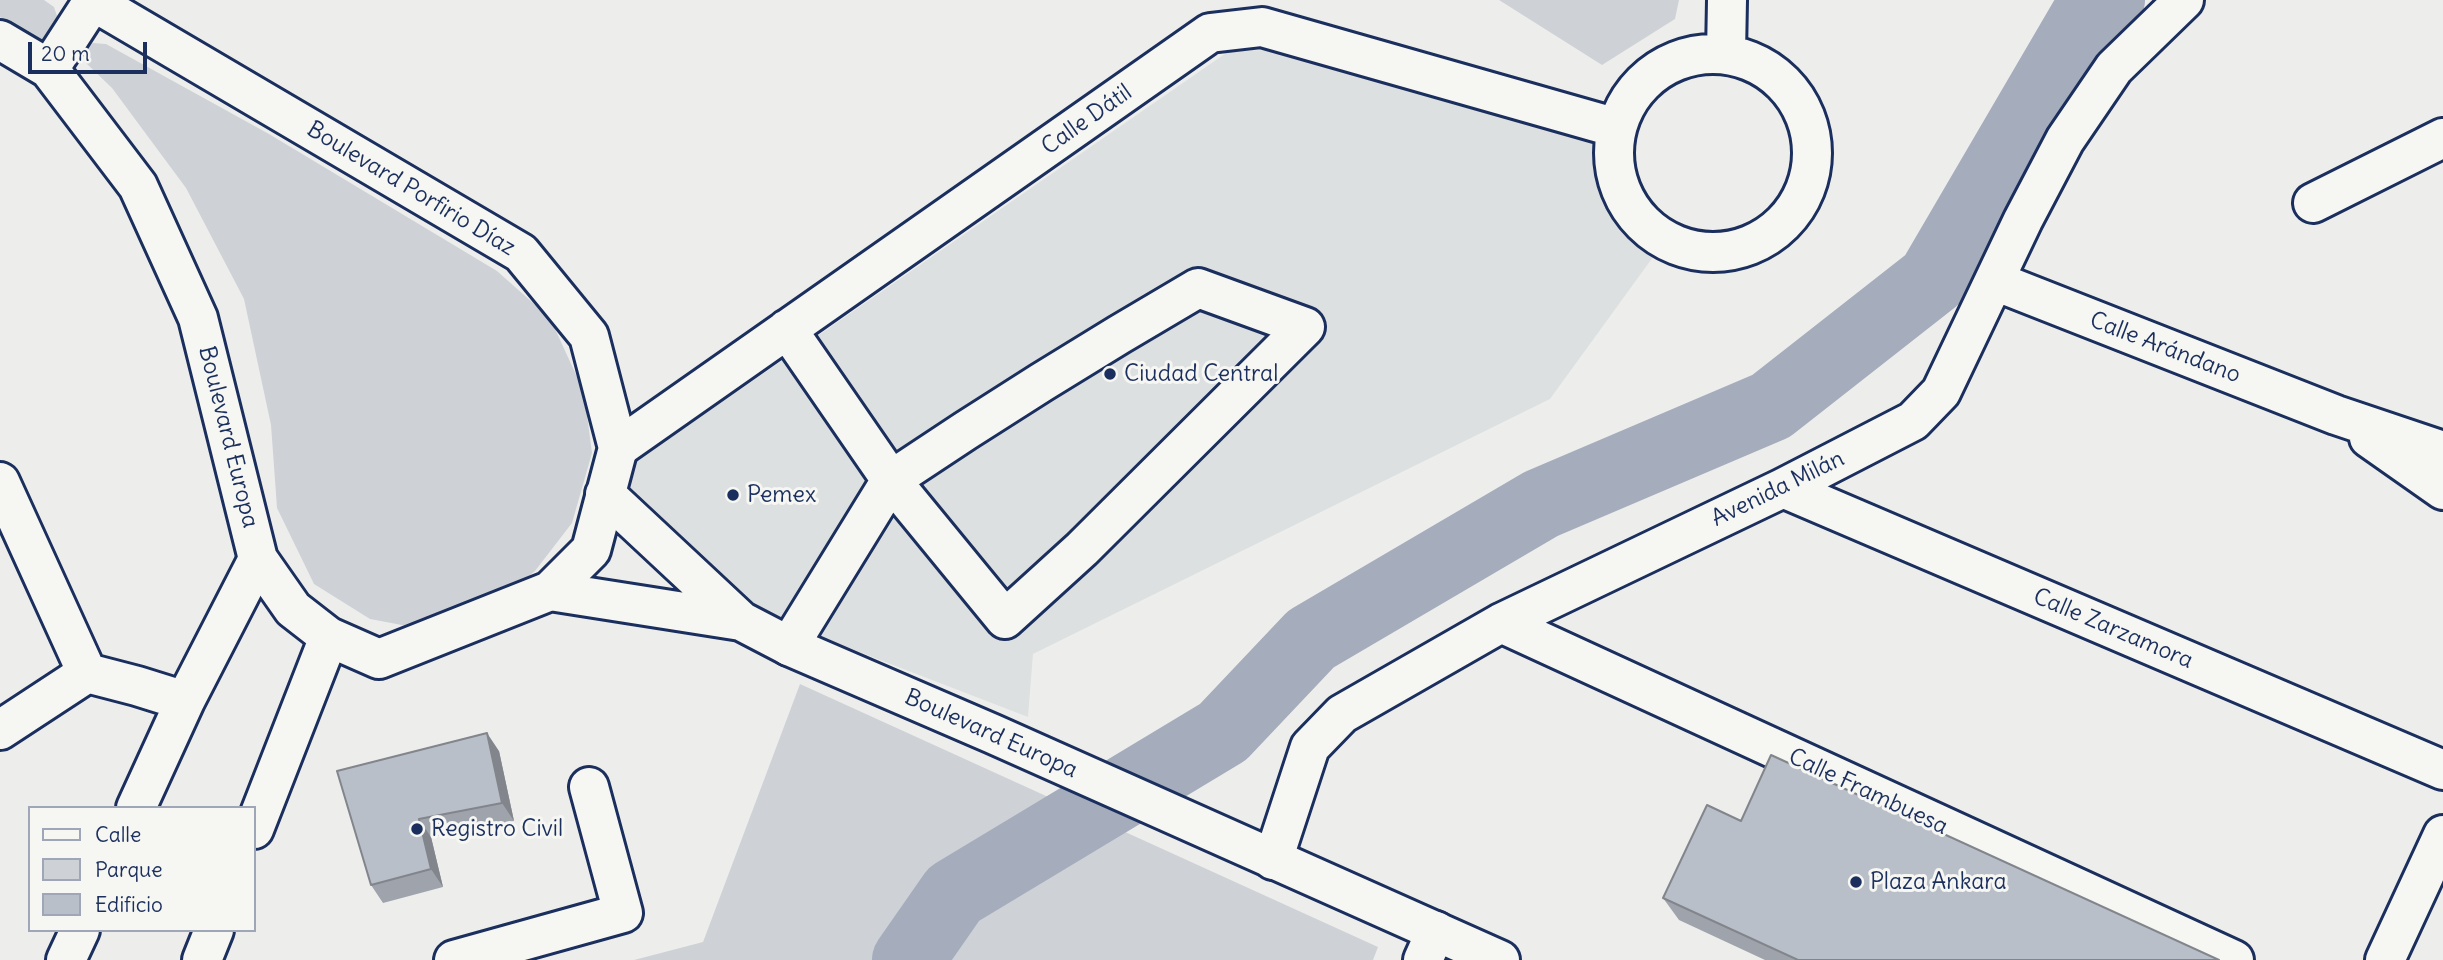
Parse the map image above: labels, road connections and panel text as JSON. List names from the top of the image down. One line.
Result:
{"streets":{"street":["Calle Dátil","Boulevard Porfirio Díaz","Calle Arándano","Boulevard Europa","Avenida Milán","Calle Zarzamora","Calle Frambuesa"]},"crossings":[["Calle Dátil","Boulevard Porfirio Díaz"],["Calle Arándano","Avenida Milán"],["Boulevard Europa","Avenida Milán"],["Avenida Milán","Calle Zarzamora"],["Avenida Milán","Calle Frambuesa"]],"places":["Ciudad Central","Pemex","Registro Civil","Plaza Ankara"],"legend":["Calle","Parque","Edificio"],"scale_bar":"20 m"}
